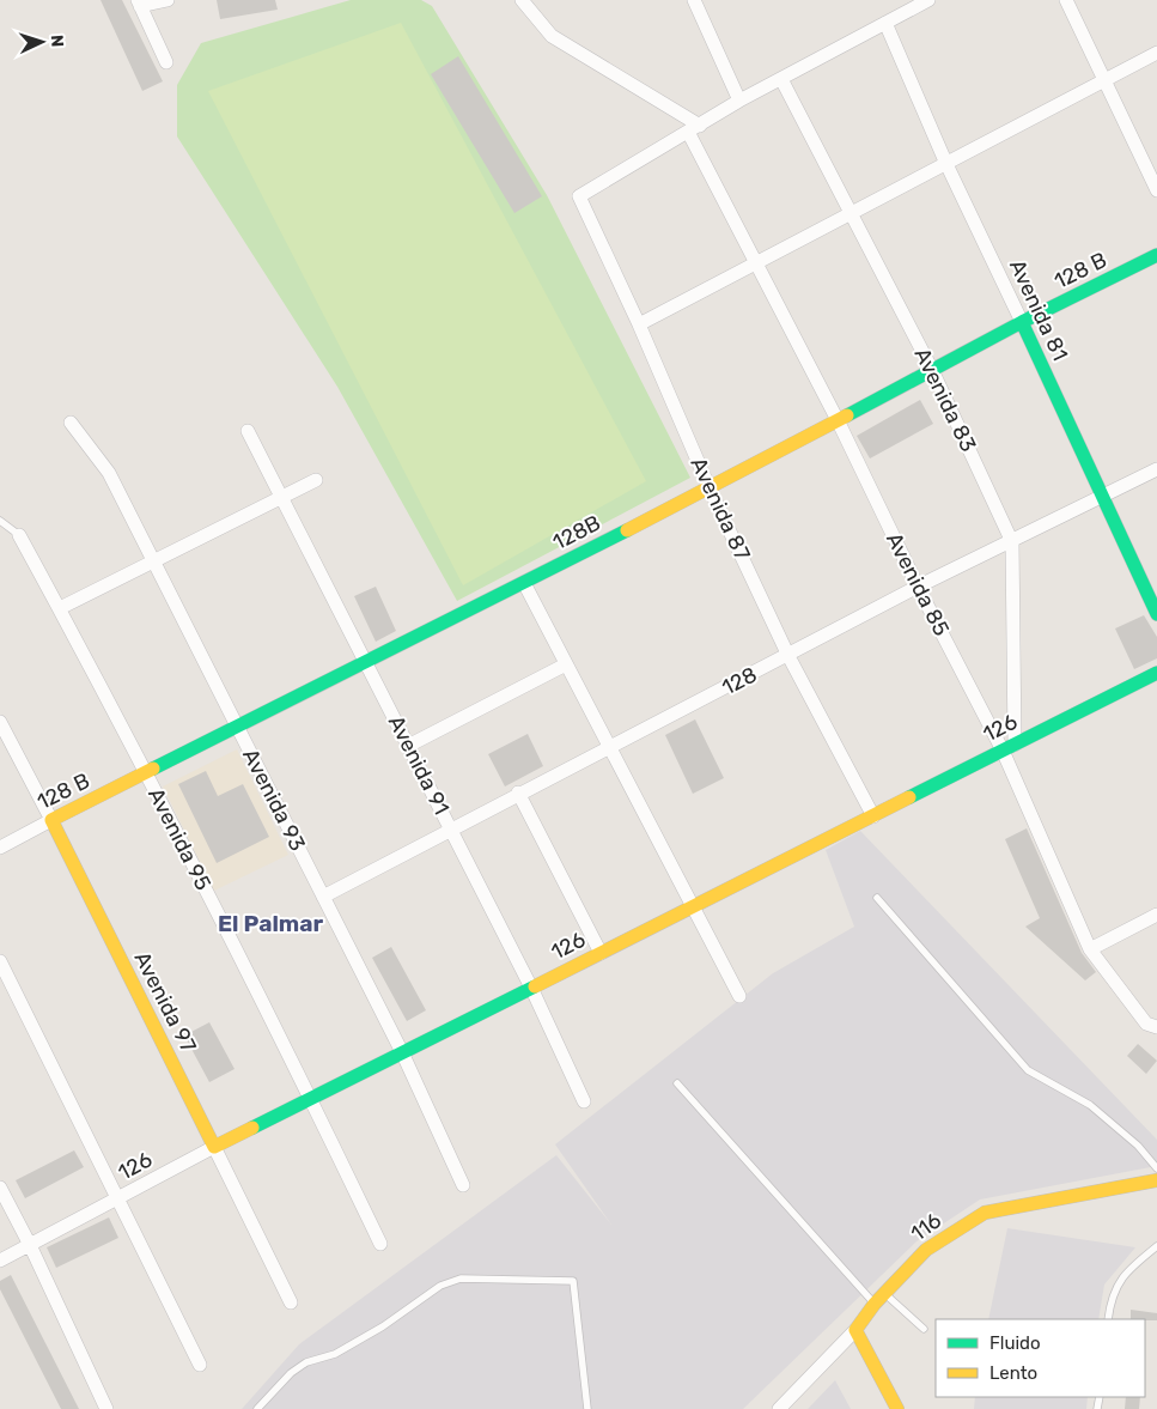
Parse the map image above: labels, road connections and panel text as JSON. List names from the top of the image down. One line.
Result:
{"streets":{"street":["128 B","Avenida 81","Avenida 83","Avenida 87","128B","Avenida 85","128","126","Avenida 91","Avenida 93","Avenida 95","Avenida 97","116"]},"crossings":[["128 B","Avenida 81"],["128 B","128B"],["128 B","Avenida 95"],["128 B","Avenida 97"],["Avenida 81","128B"],["Avenida 81","128"],["Avenida 83","128B"],["Avenida 83","Avenida 85"],["Avenida 83","128"],["Avenida 83","126"],["Avenida 87","128B"],["Avenida 87","Avenida 85"],["Avenida 87","128"],["Avenida 87","126"],["128B","Avenida 85"],["128B","Avenida 91"],["128B","Avenida 93"],["128B","Avenida 95"],["Avenida 85","128"],["Avenida 85","126"],["128","Avenida 91"],["128","Avenida 93"],["126","Avenida 91"],["126","Avenida 93"],["126","Avenida 95"],["126","Avenida 97"]],"districts":["El Palmar"],"legend":["Fluido","Lento"],"north":"right"}
